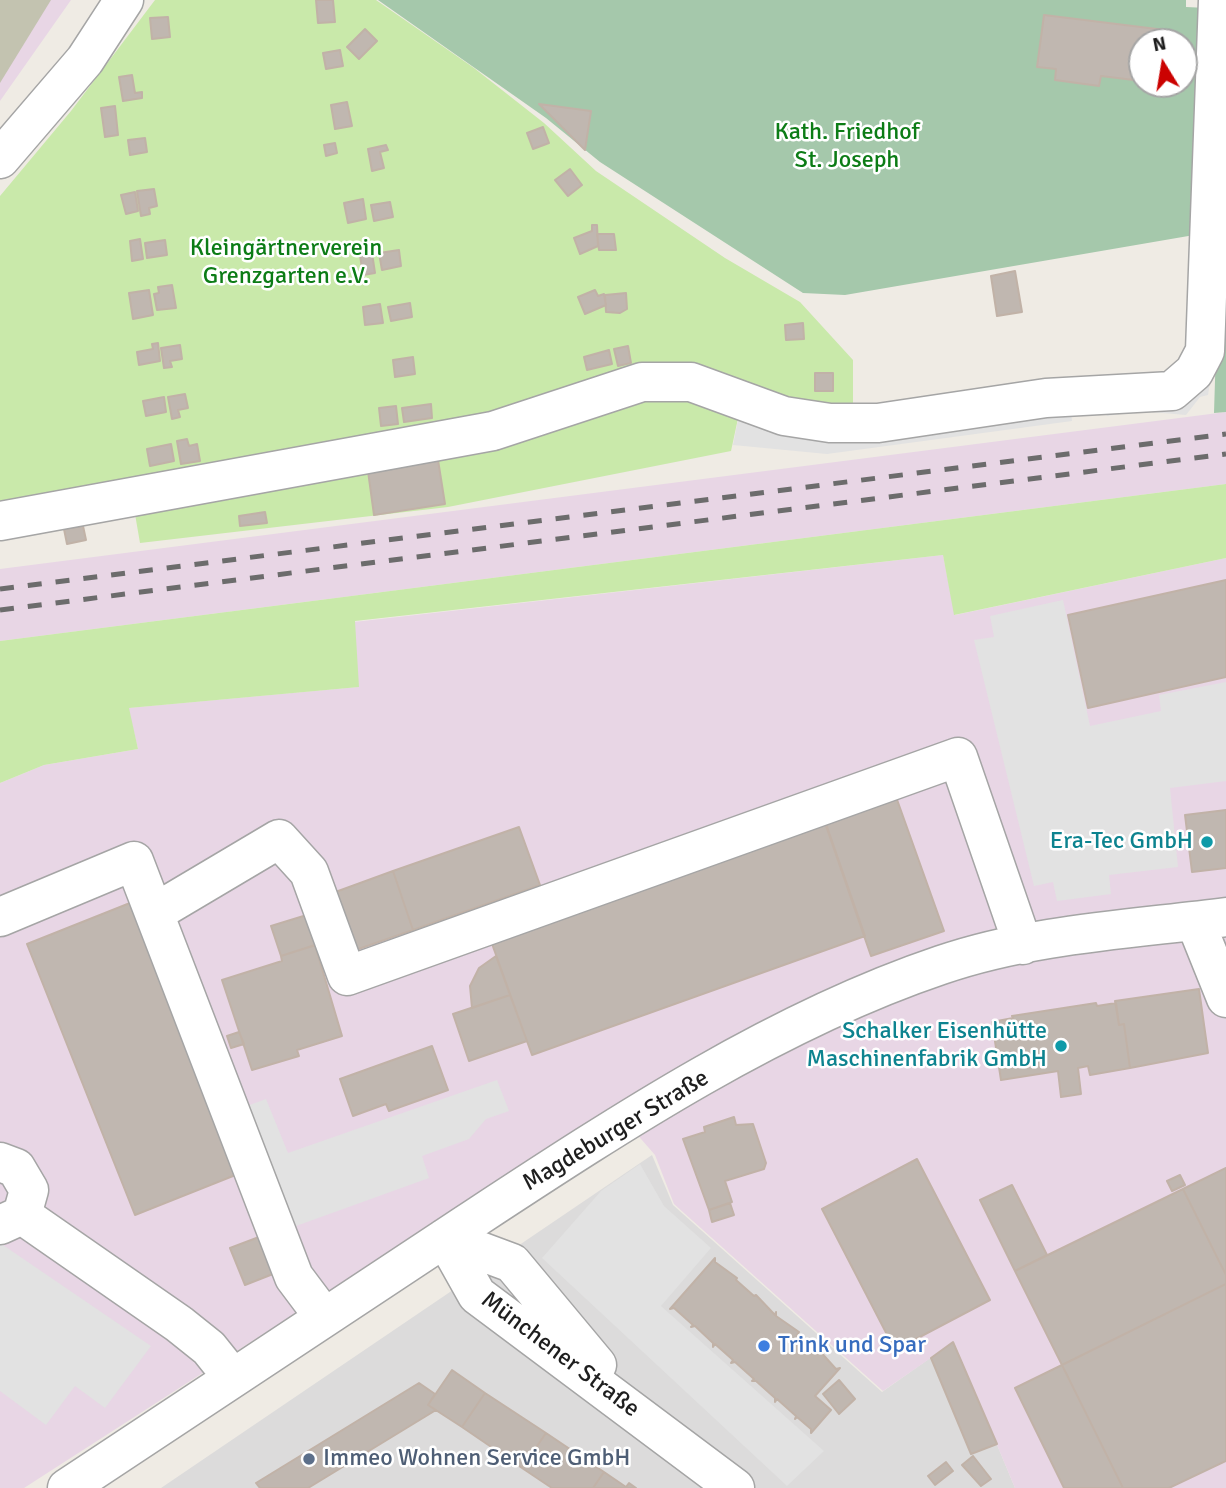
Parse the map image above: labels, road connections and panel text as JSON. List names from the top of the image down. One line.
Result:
{"streets":{"street":["Magdeburger Straße","Münchener Straße"]},"crossings":[["Magdeburger Straße","Münchener Straße"]],"parks":["Kath. Friedhof St. Joseph","Kleingärtnerverein Grenzgarten e.V."],"places":["Era-Tec GmbH","Schalker Eisenhütte Maschinenfabrik GmbH","Trink und Spar","Immeo Wohnen Service GmbH"],"north":"top"}
